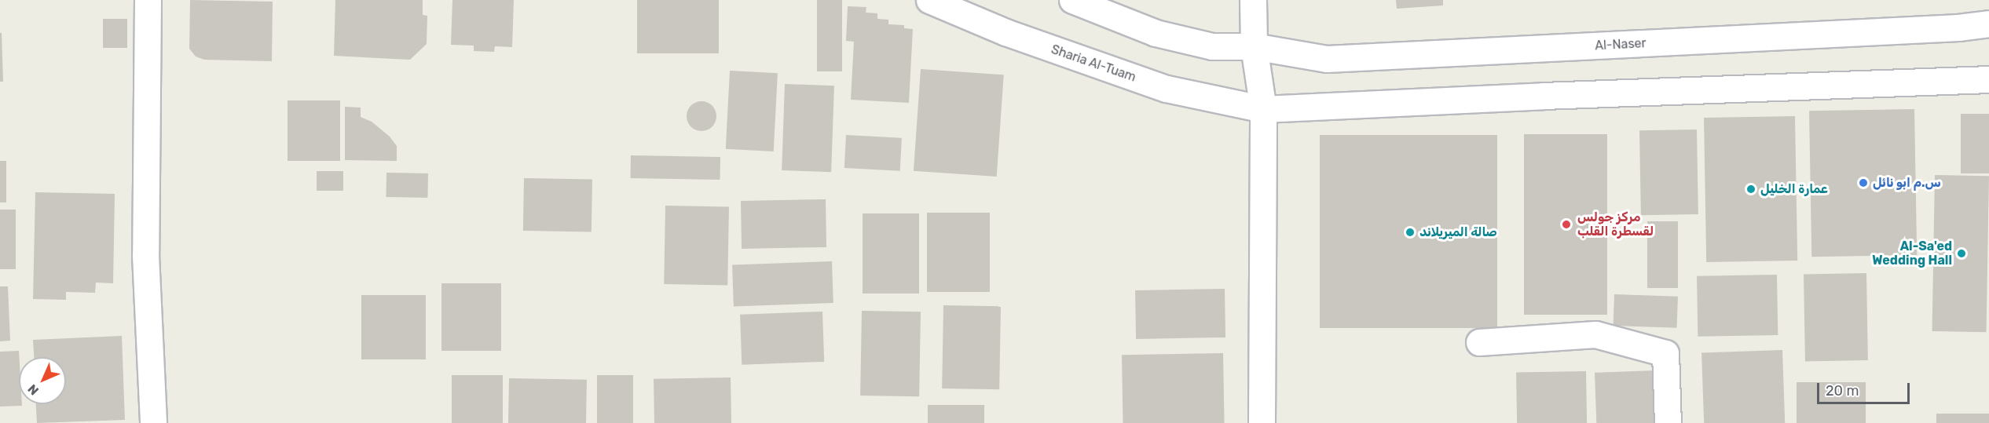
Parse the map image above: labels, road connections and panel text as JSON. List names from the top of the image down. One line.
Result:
{"streets":{"main road":["Al-Naser","Sharia Al-Tuam"]},"places":["س.م ابو نائل","عمارة الخليل","مركز جولس لقسطرة القلب","صالة الميريلاند","Al-Sa'ed Wedding Hall"],"scale_bar":"20 m","north":"bottom left"}
